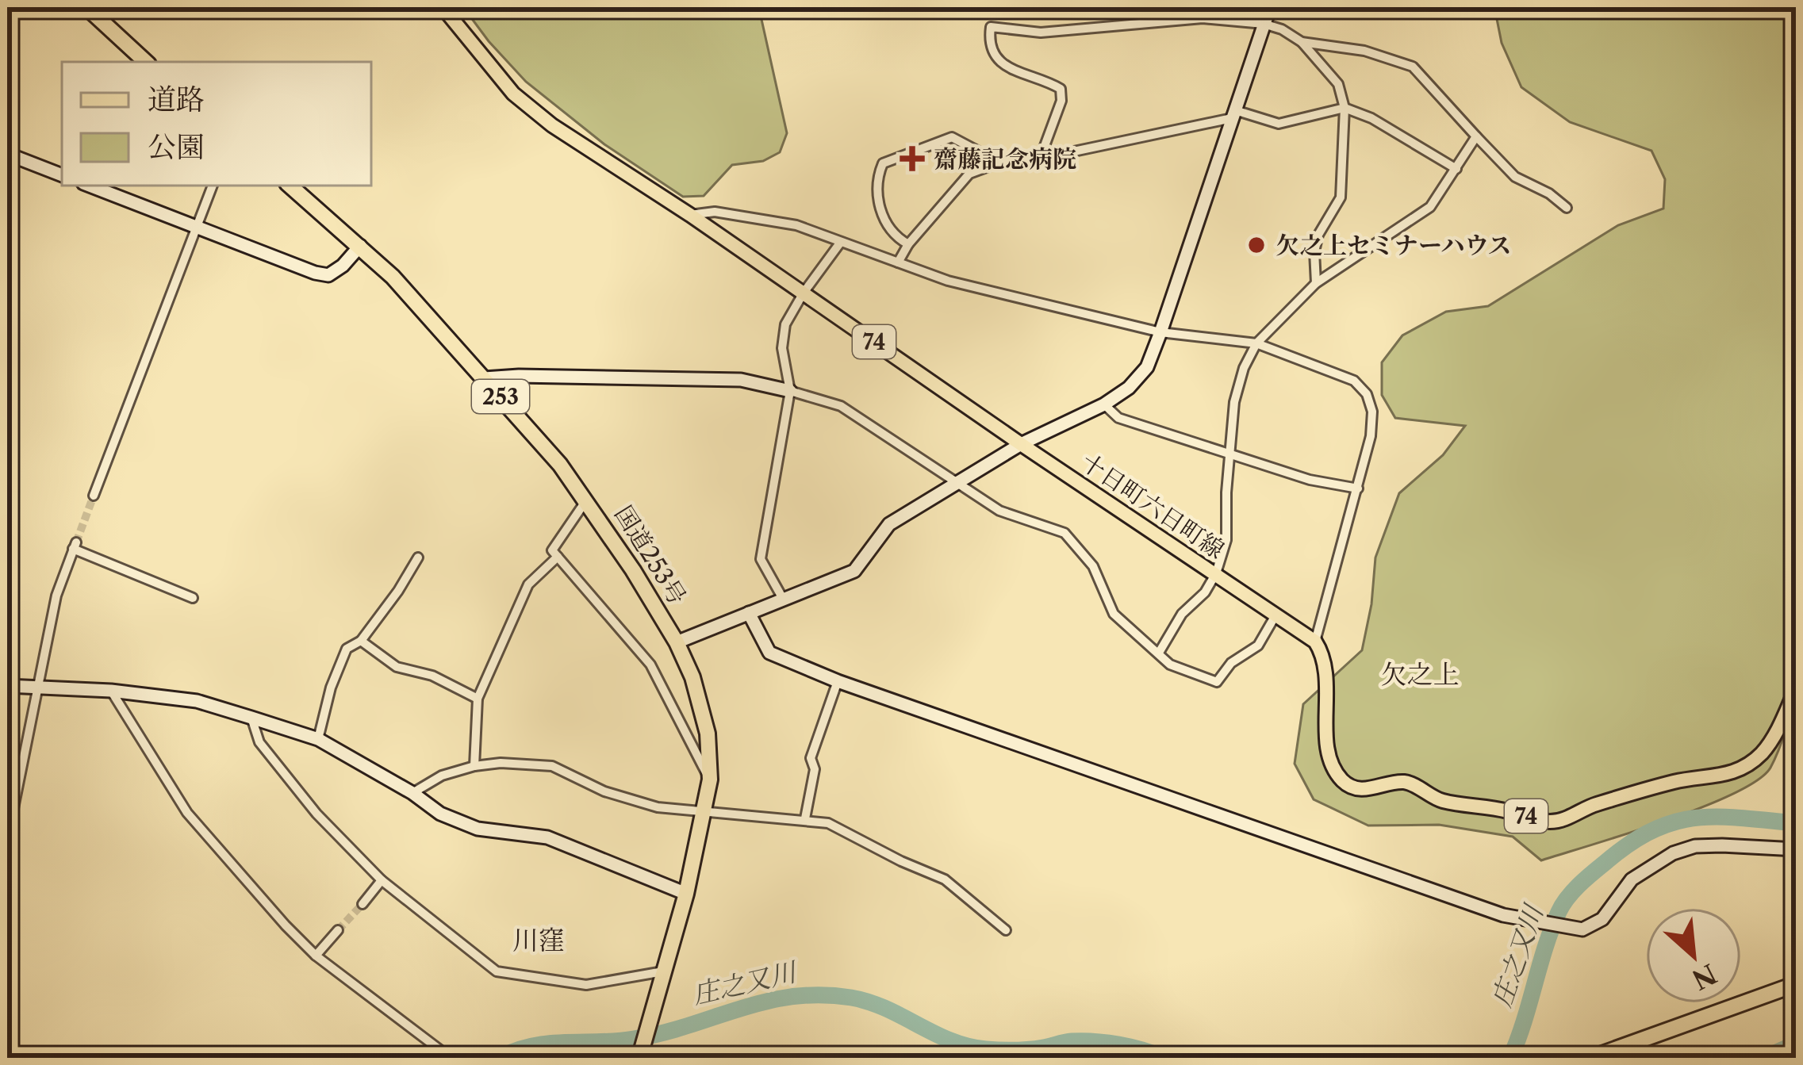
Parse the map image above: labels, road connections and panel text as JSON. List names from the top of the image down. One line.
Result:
{"streets":{"highway":["253","国道253号"],"main road":["74","十日町六日町線"]},"crossings":[["74","十日町六日町線"]],"districts":["欠之上","川窪"],"water":["庄之又川"],"places":{"health":["齋藤記念病院"],"other":["欠之上セミナーハウス"]},"legend":["道路","公園"],"north":"bottom right"}
